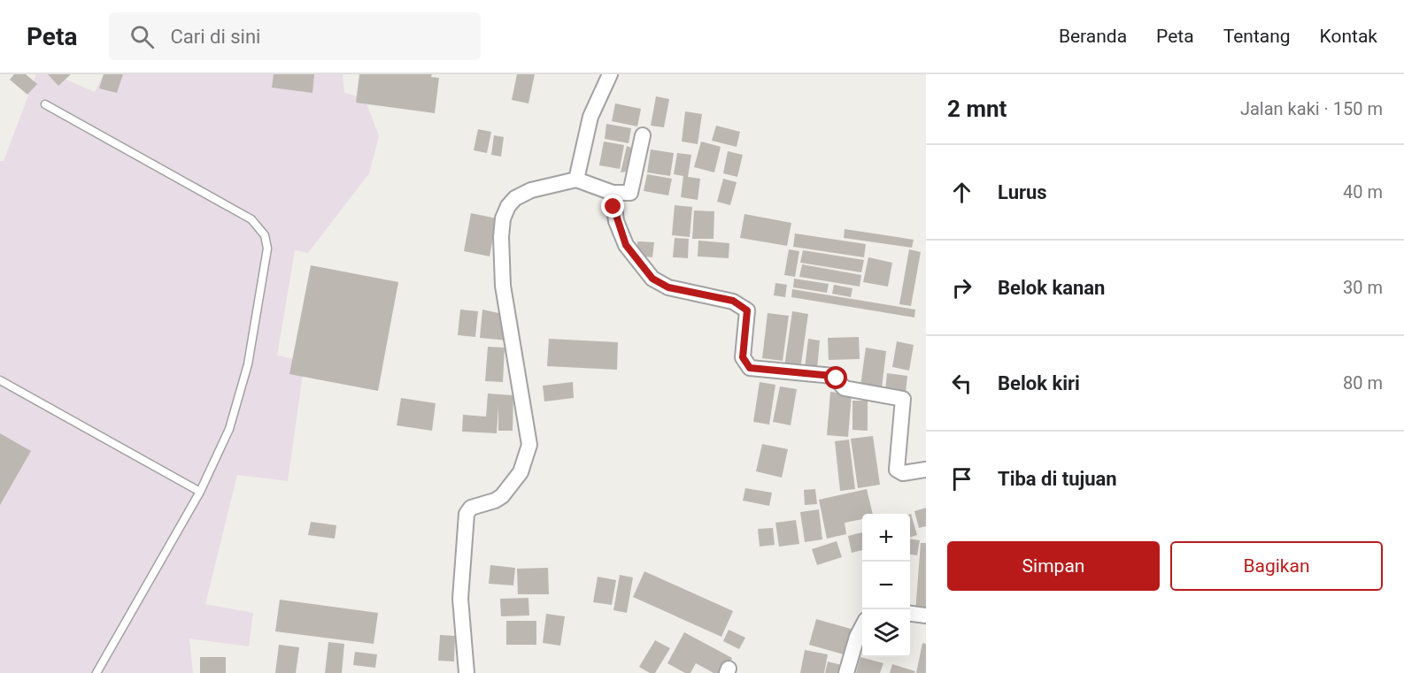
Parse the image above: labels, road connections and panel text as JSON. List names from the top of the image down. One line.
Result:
{"page":{"header":"Peta","search":"Cari di sini","nav":["Beranda","Peta","Tentang","Kontak"],"heading":["2 mnt","Jalan kaki · 150 m"],"list":[["Lurus","40 m"],["Belok kanan","30 m"],["Belok kiri","80 m"],"Tiba di tujuan"],"map_buttons":["+","−"],"buttons":["Simpan","Bagikan"]}}
